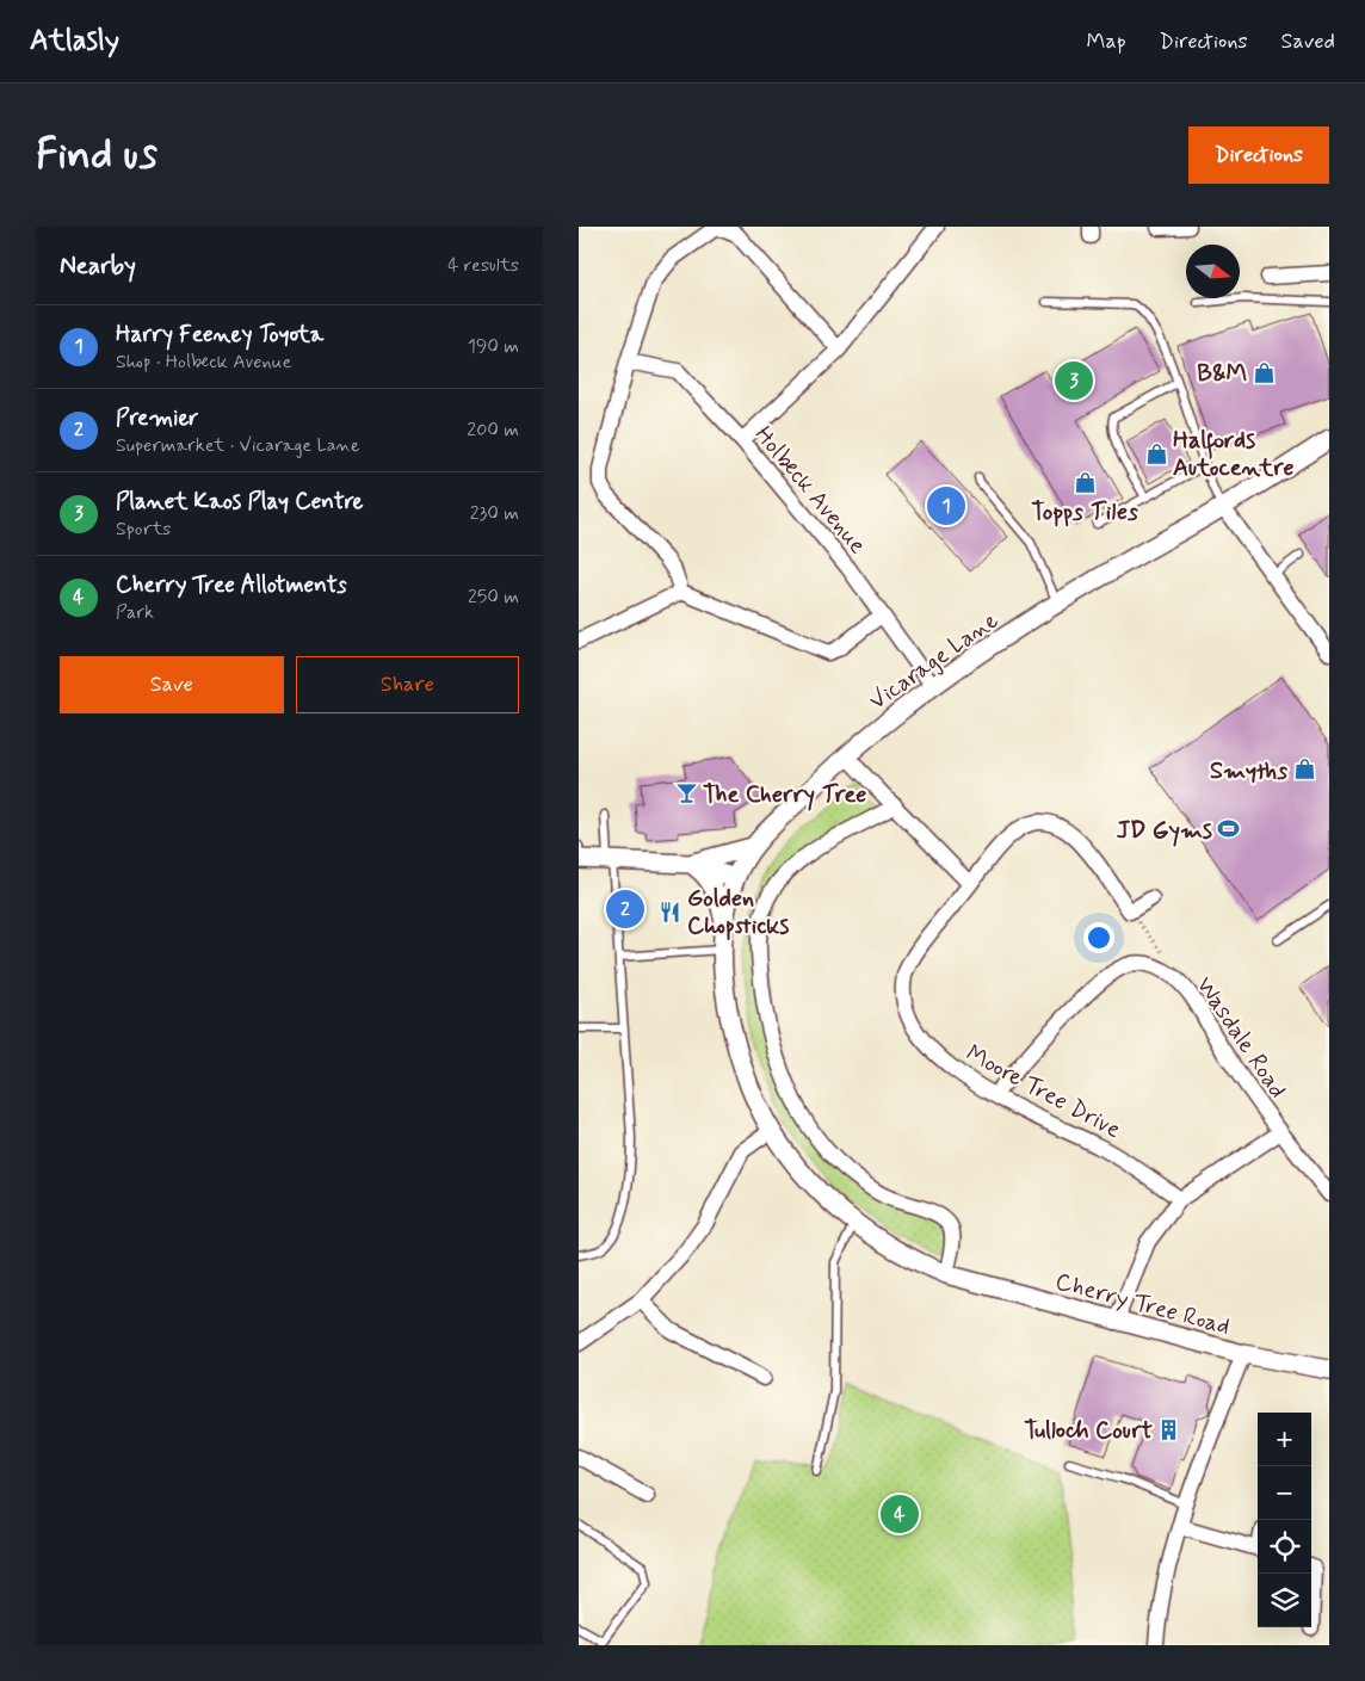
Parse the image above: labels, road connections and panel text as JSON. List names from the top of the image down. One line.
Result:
{"streets":{"street":["Holbeck Avenue","Vicarage Lane","Wasdale Road","Moore Tree Drive","Cherry Tree Road"]},"crossings":[["Holbeck Avenue","Vicarage Lane"],["Vicarage Lane","Cherry Tree Road"]],"places":{"shop":["B&M","Halfords Autocentre","Topps Tiles","Smyths"],"bar":["The Cherry Tree"],"sports":["JD Gyms"],"restaurant":["Golden Chopsticks"],"building":["Tulloch Court"]},"north":"right","page":{"header":"Atlasly","nav":["Map","Directions","Saved"],"buttons":["Directions",["Save","Share"]],"title":"Find us","heading":["Nearby","4 results"],"list":[{"mark":"1","name":"Harry Feeney Toyota","note":"Shop · Holbeck Avenue","value":"190 m"},{"mark":"2","name":"Premier","note":"Supermarket · Vicarage Lane","value":"200 m"},{"mark":"3","name":"Planet Kaos Play Centre","note":"Sports","value":"230 m"},{"mark":"4","name":"Cherry Tree Allotments","note":"Park","value":"250 m"}],"pins":["3","1","2","4"],"map_buttons":["+","−"]}}
